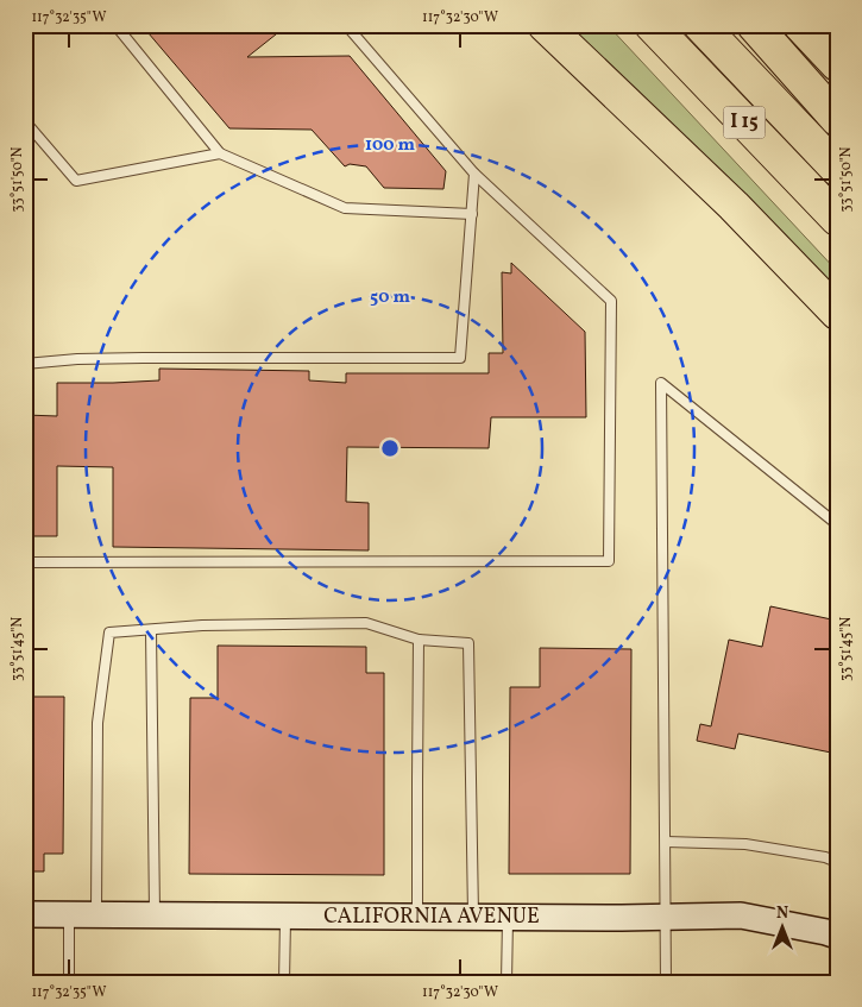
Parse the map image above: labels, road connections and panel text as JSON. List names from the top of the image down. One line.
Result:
{"streets":{"highway":["I 15"],"main road":["CALIFORNIA AVENUE"]},"north":"top","coordinates":["117°32'35\"W","117°32'30\"W","33°51'50\"N","33°51'45\"N"],"rings":["100 m","50 m"]}
